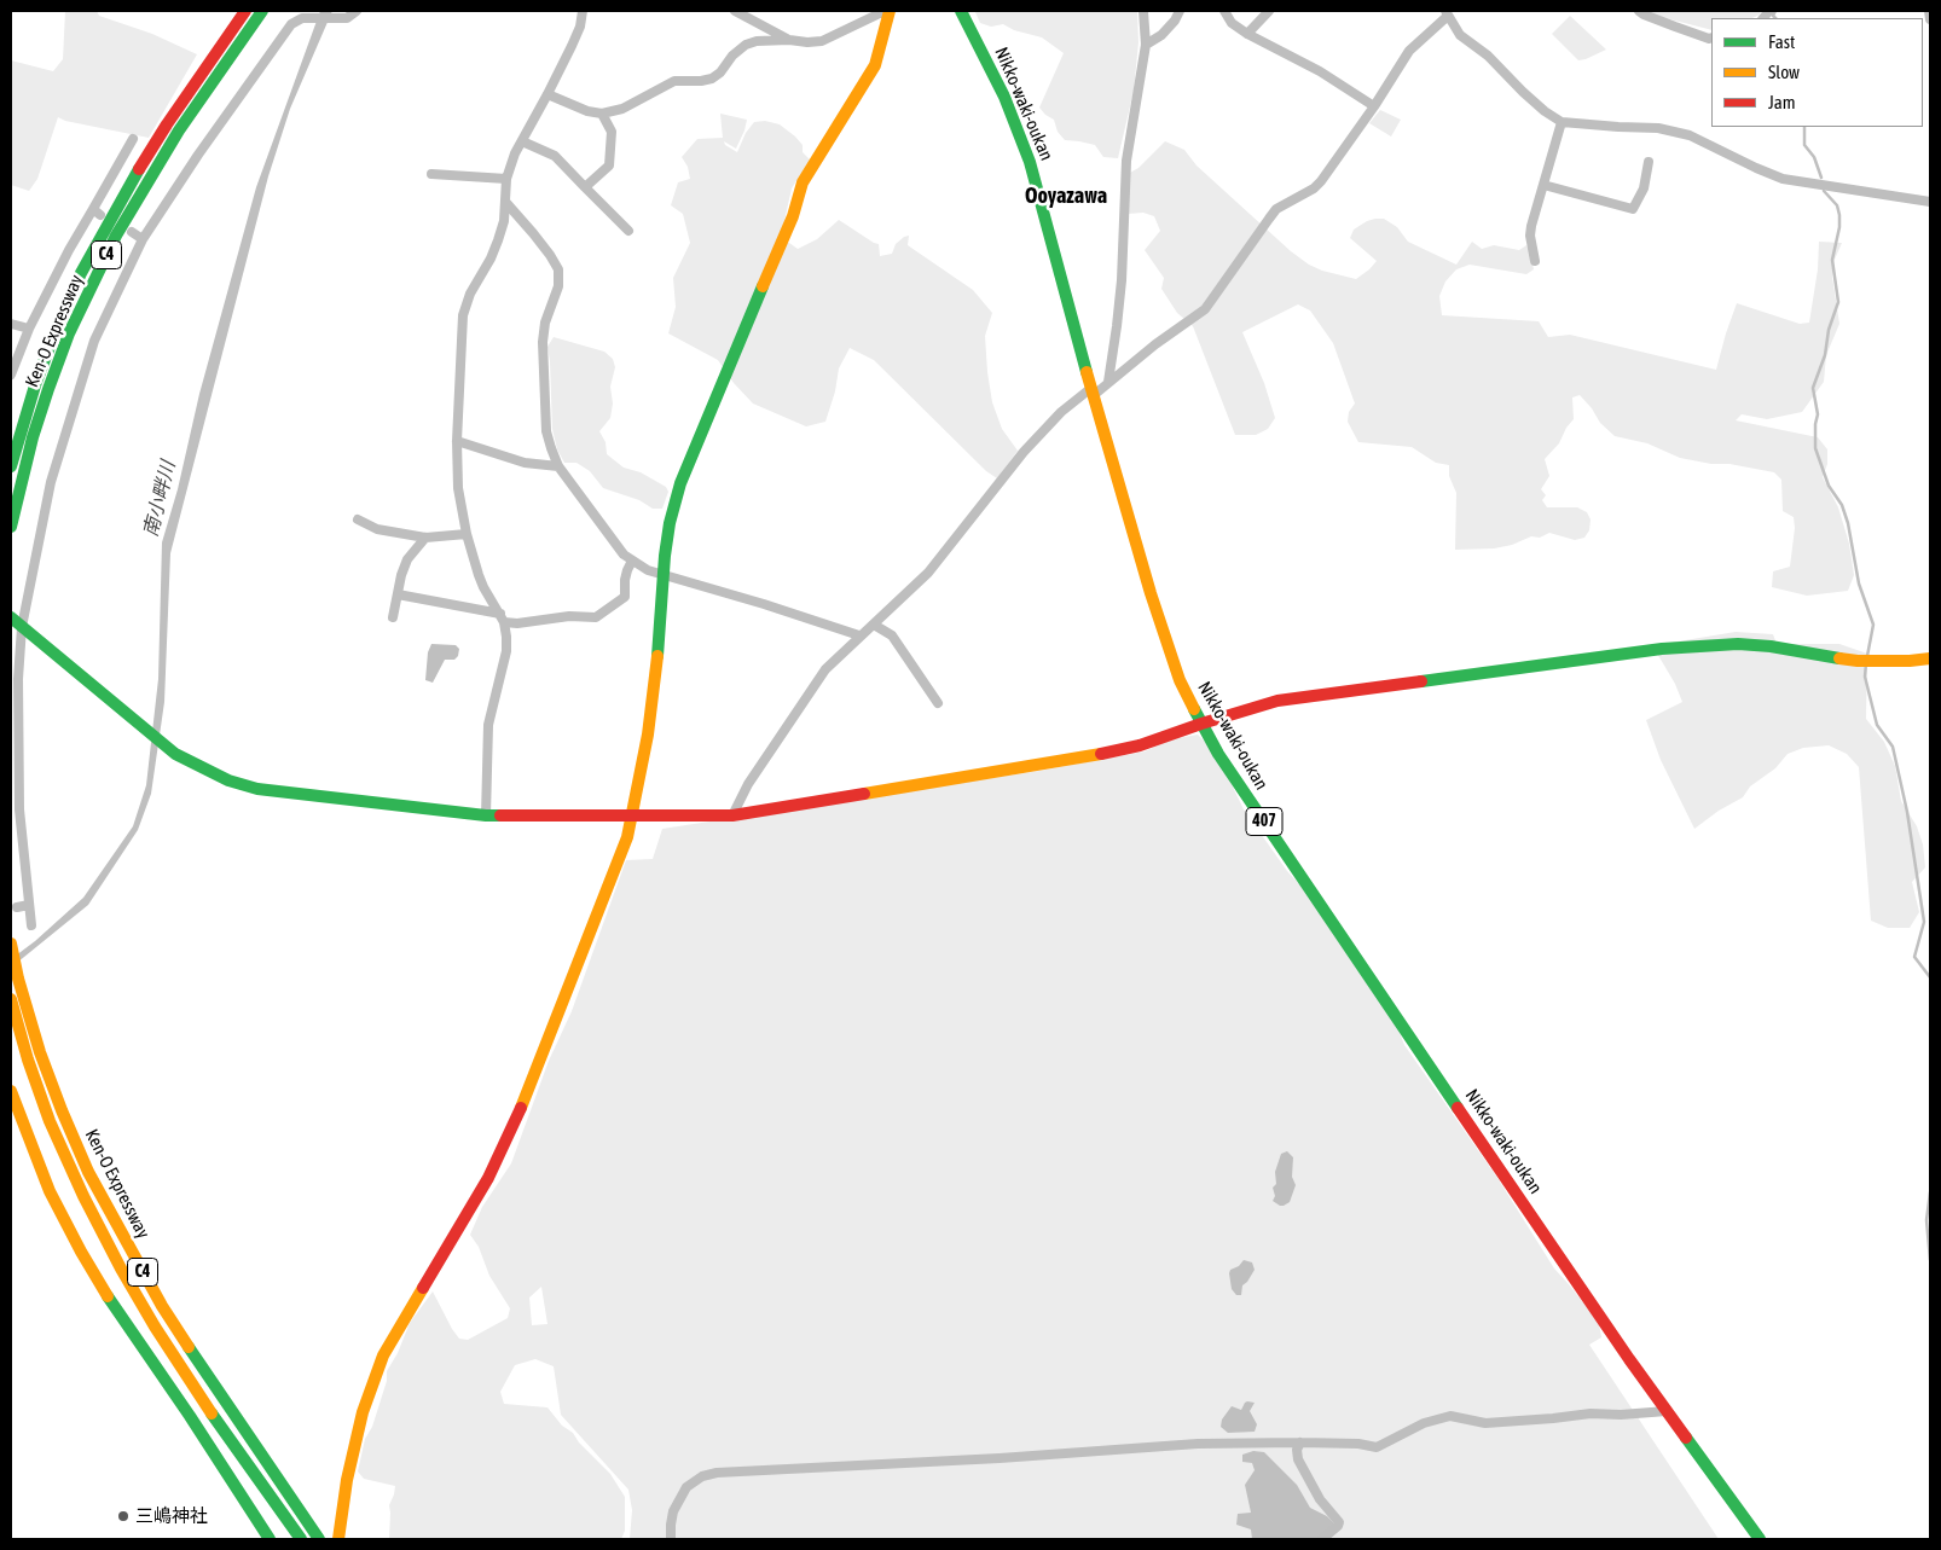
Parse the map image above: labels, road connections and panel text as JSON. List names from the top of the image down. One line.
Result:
{"streets":{"main road":["Nikko-waki-oukan","C4","Ken-O Expressway","407"]},"districts":["Ooyazawa"],"water":["南小畔川"],"places":["三嶋神社"],"legend":["Fast","Slow","Jam"]}
